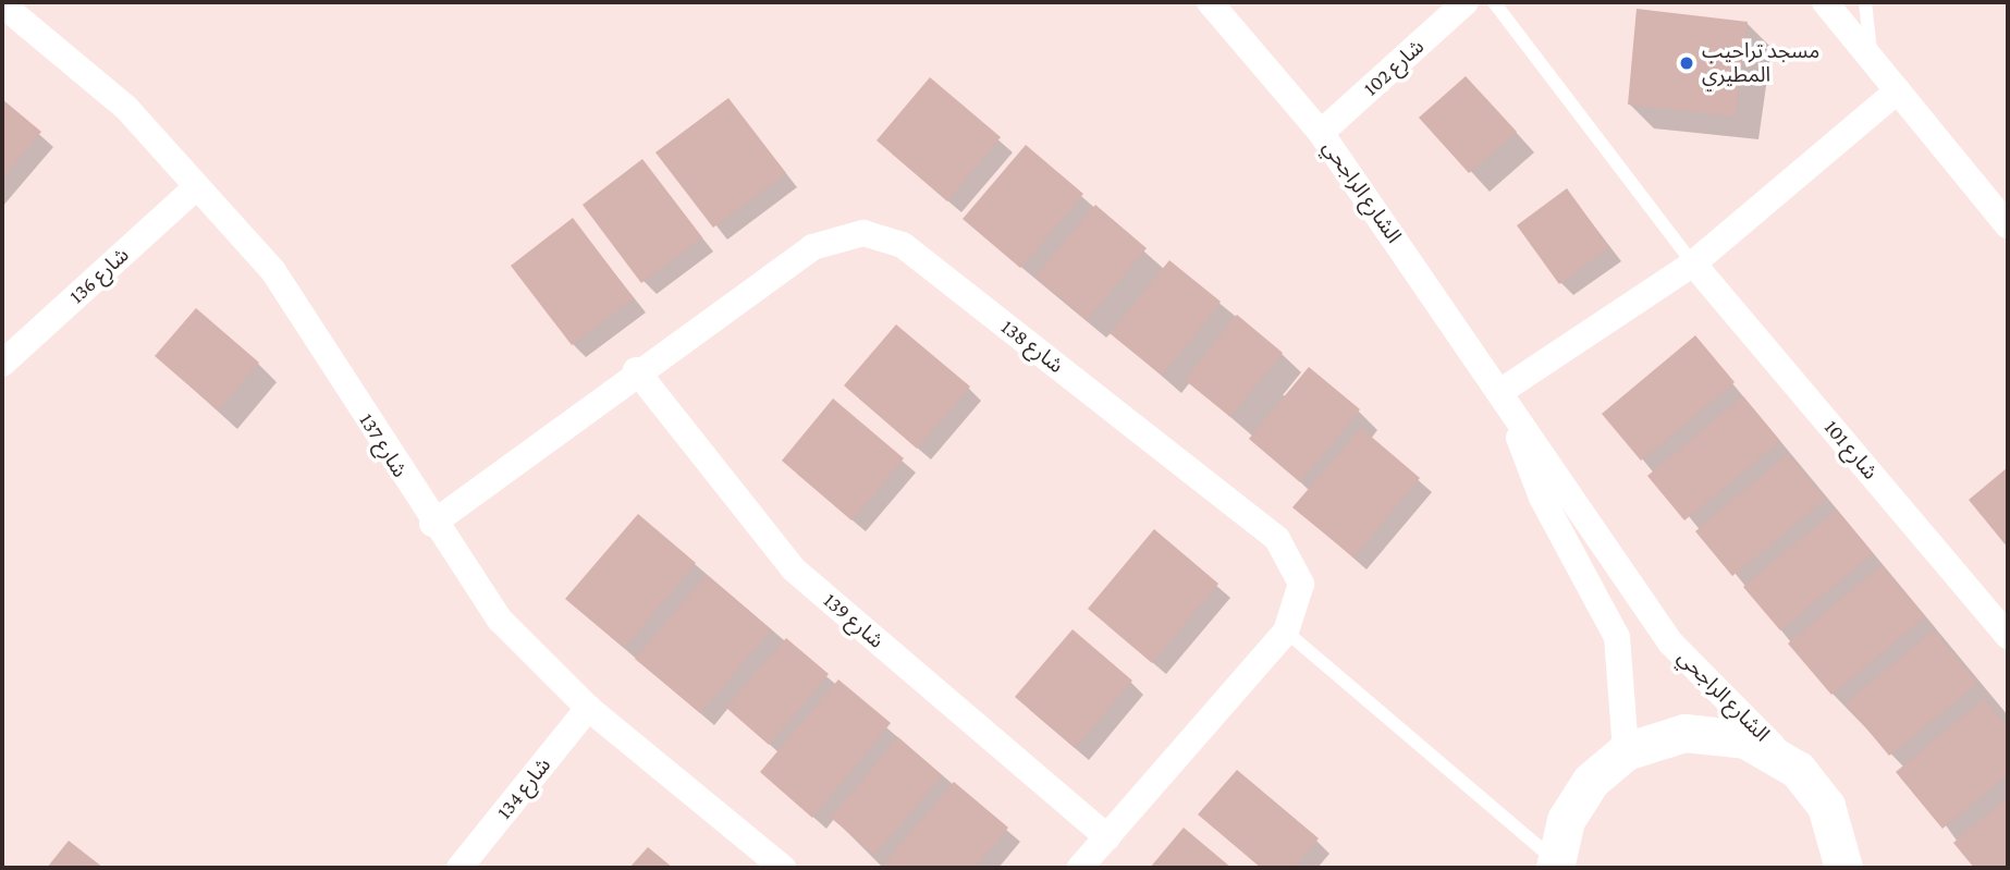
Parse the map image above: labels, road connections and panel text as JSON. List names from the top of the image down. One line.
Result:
{"streets":{"street":["شارع 102","الشارع الراجحي","شارع 136","شارع 138","شارع 137","شارع 101","شارع 139","شارع 134"]},"crossings":[["شارع 102","الشارع الراجحي"],["شارع 136","شارع 137"],["شارع 138","شارع 137"],["شارع 138","شارع 139"],["شارع 137","شارع 134"]],"places":["مسجد تراحيب المطيري"]}
